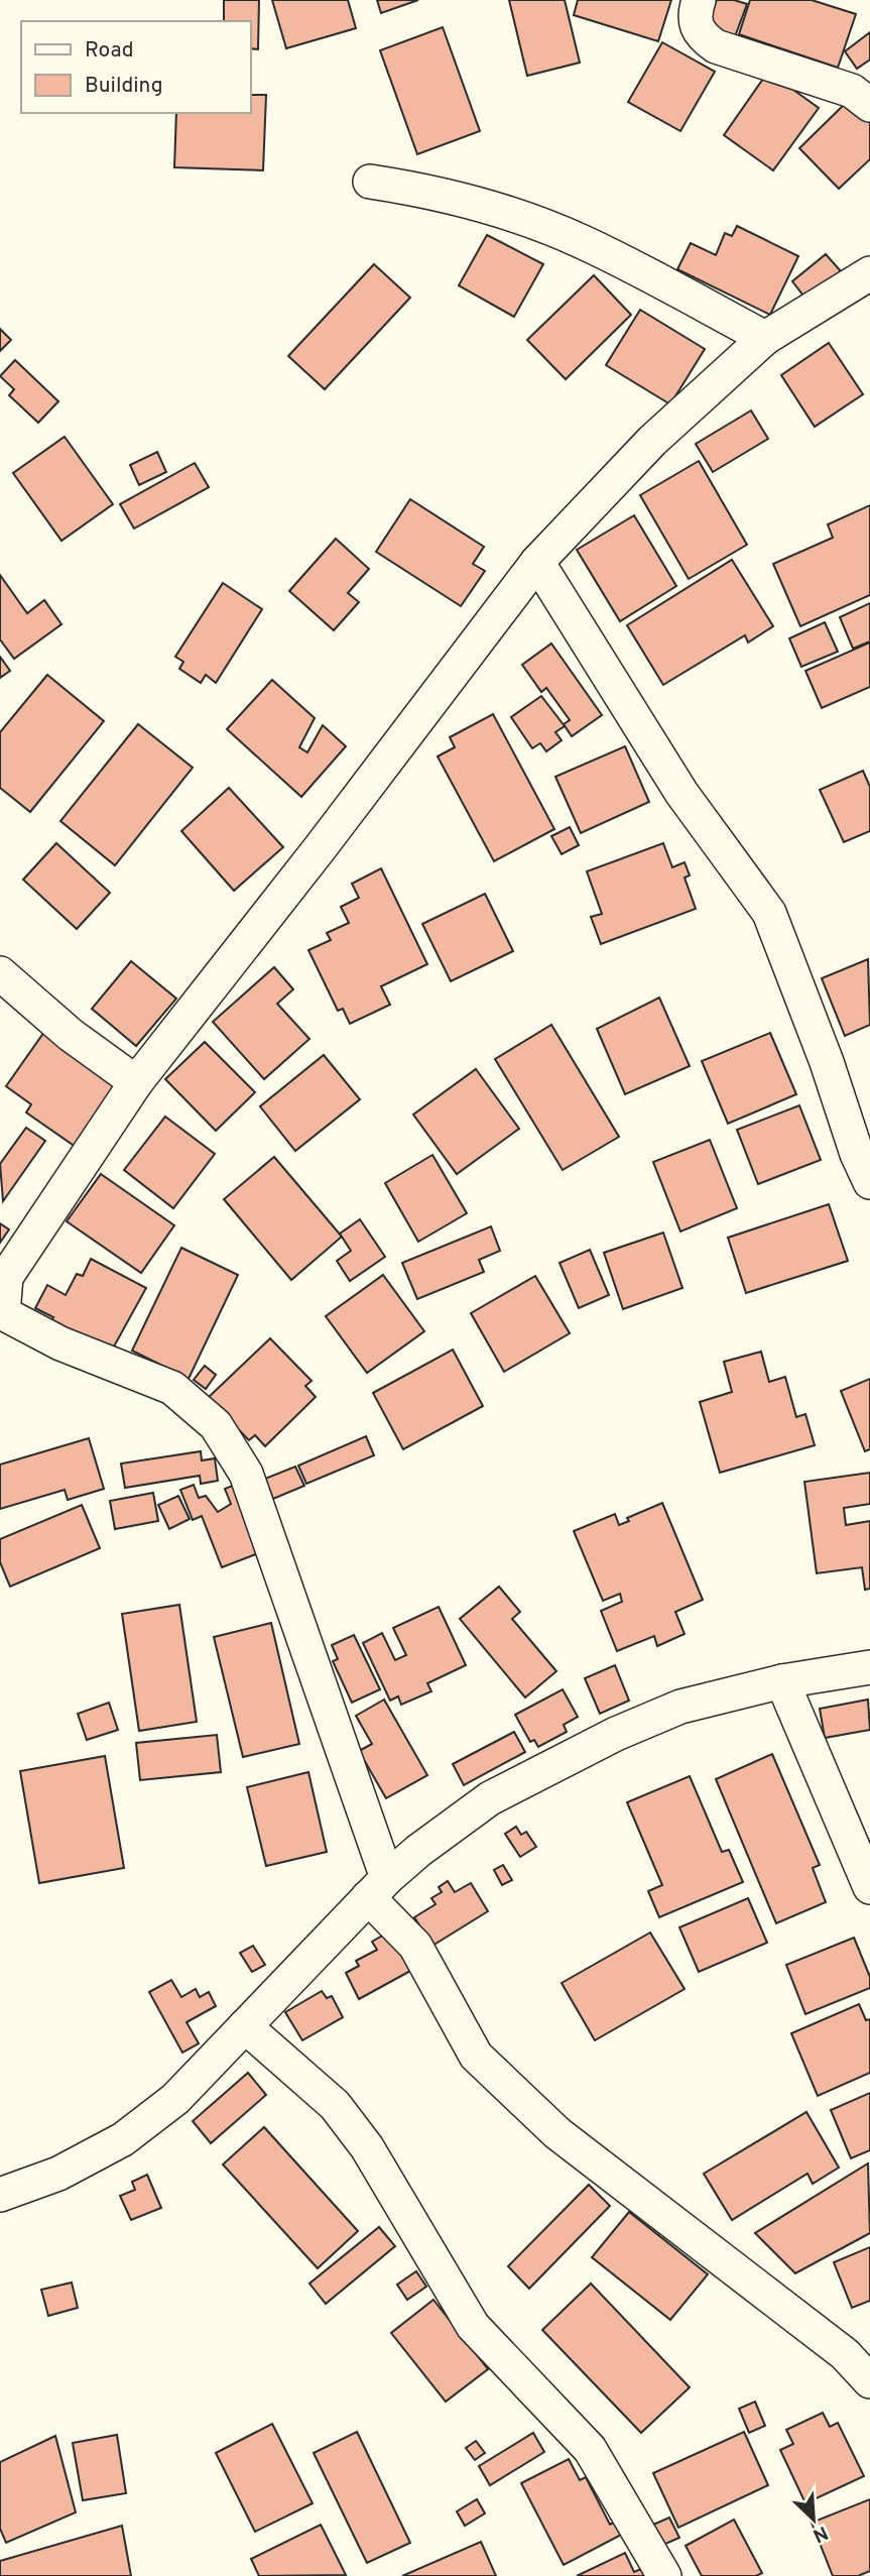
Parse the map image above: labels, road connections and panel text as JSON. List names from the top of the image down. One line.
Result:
{"legend":["Road","Building"],"north":"bottom right"}
